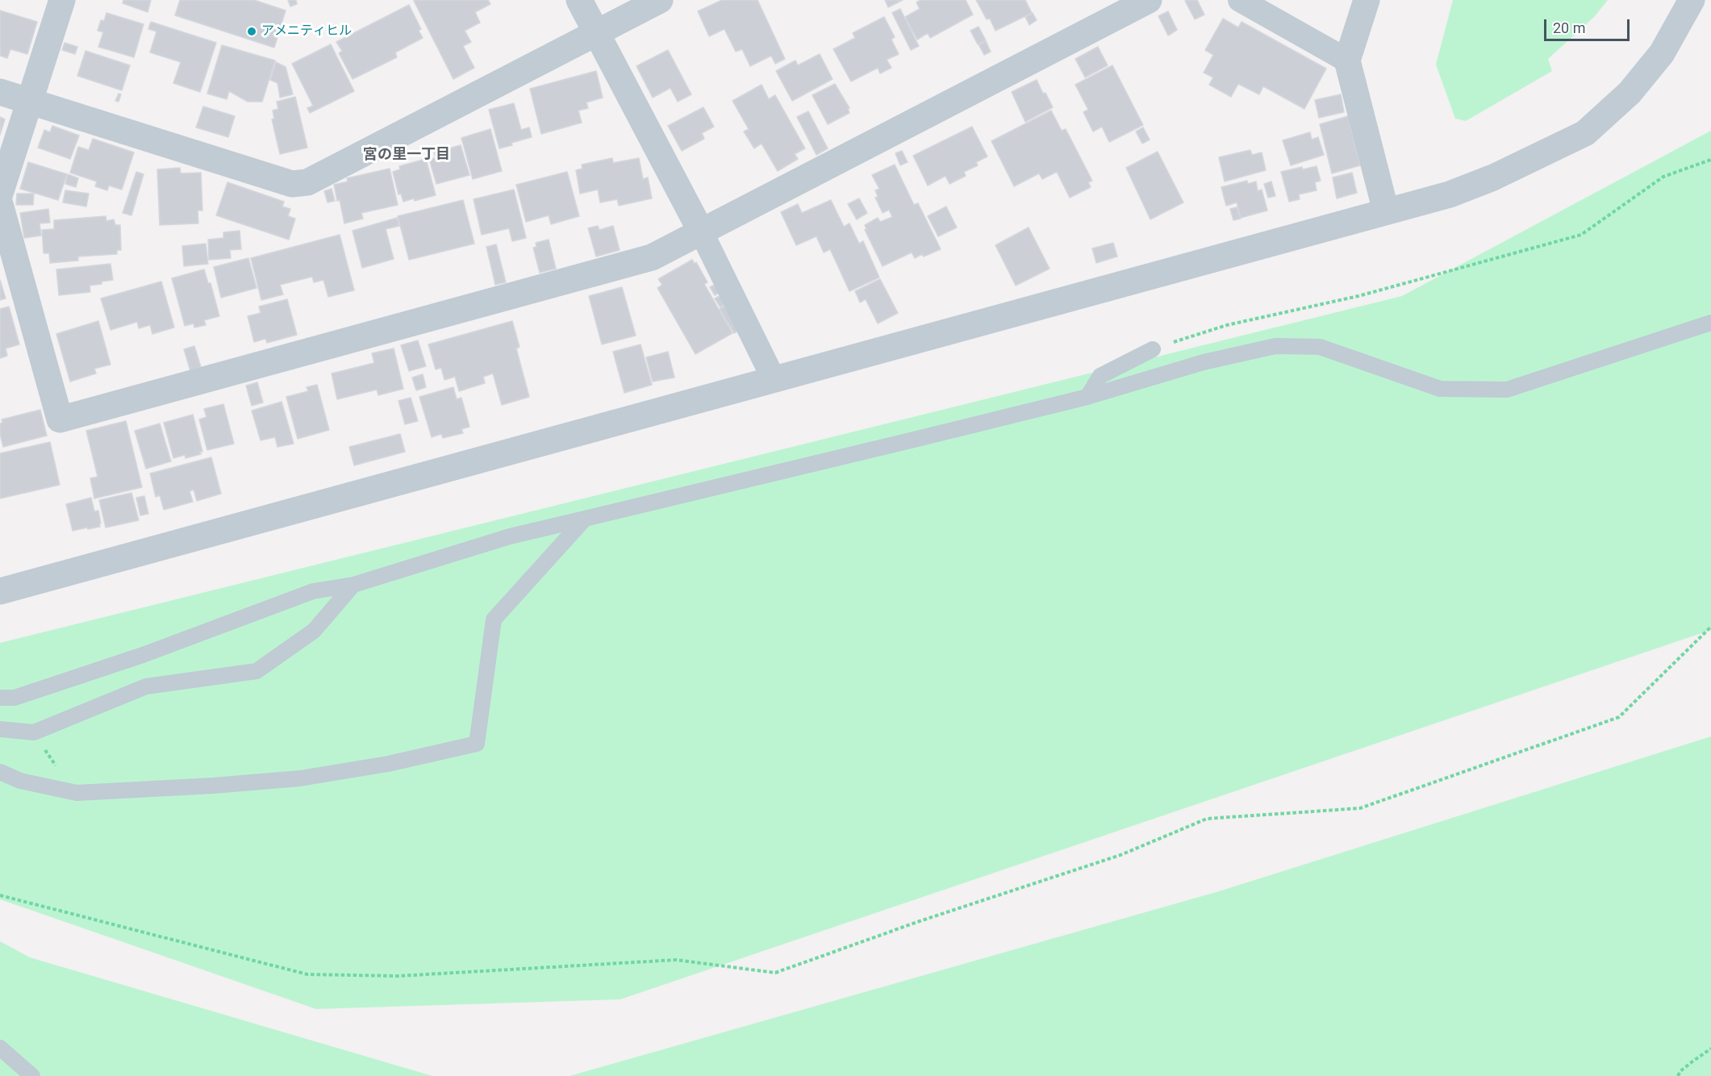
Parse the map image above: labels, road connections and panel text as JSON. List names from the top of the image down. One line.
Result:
{"districts":["宮の里一丁目"],"places":["アメニティヒル"],"scale_bar":"20 m"}
